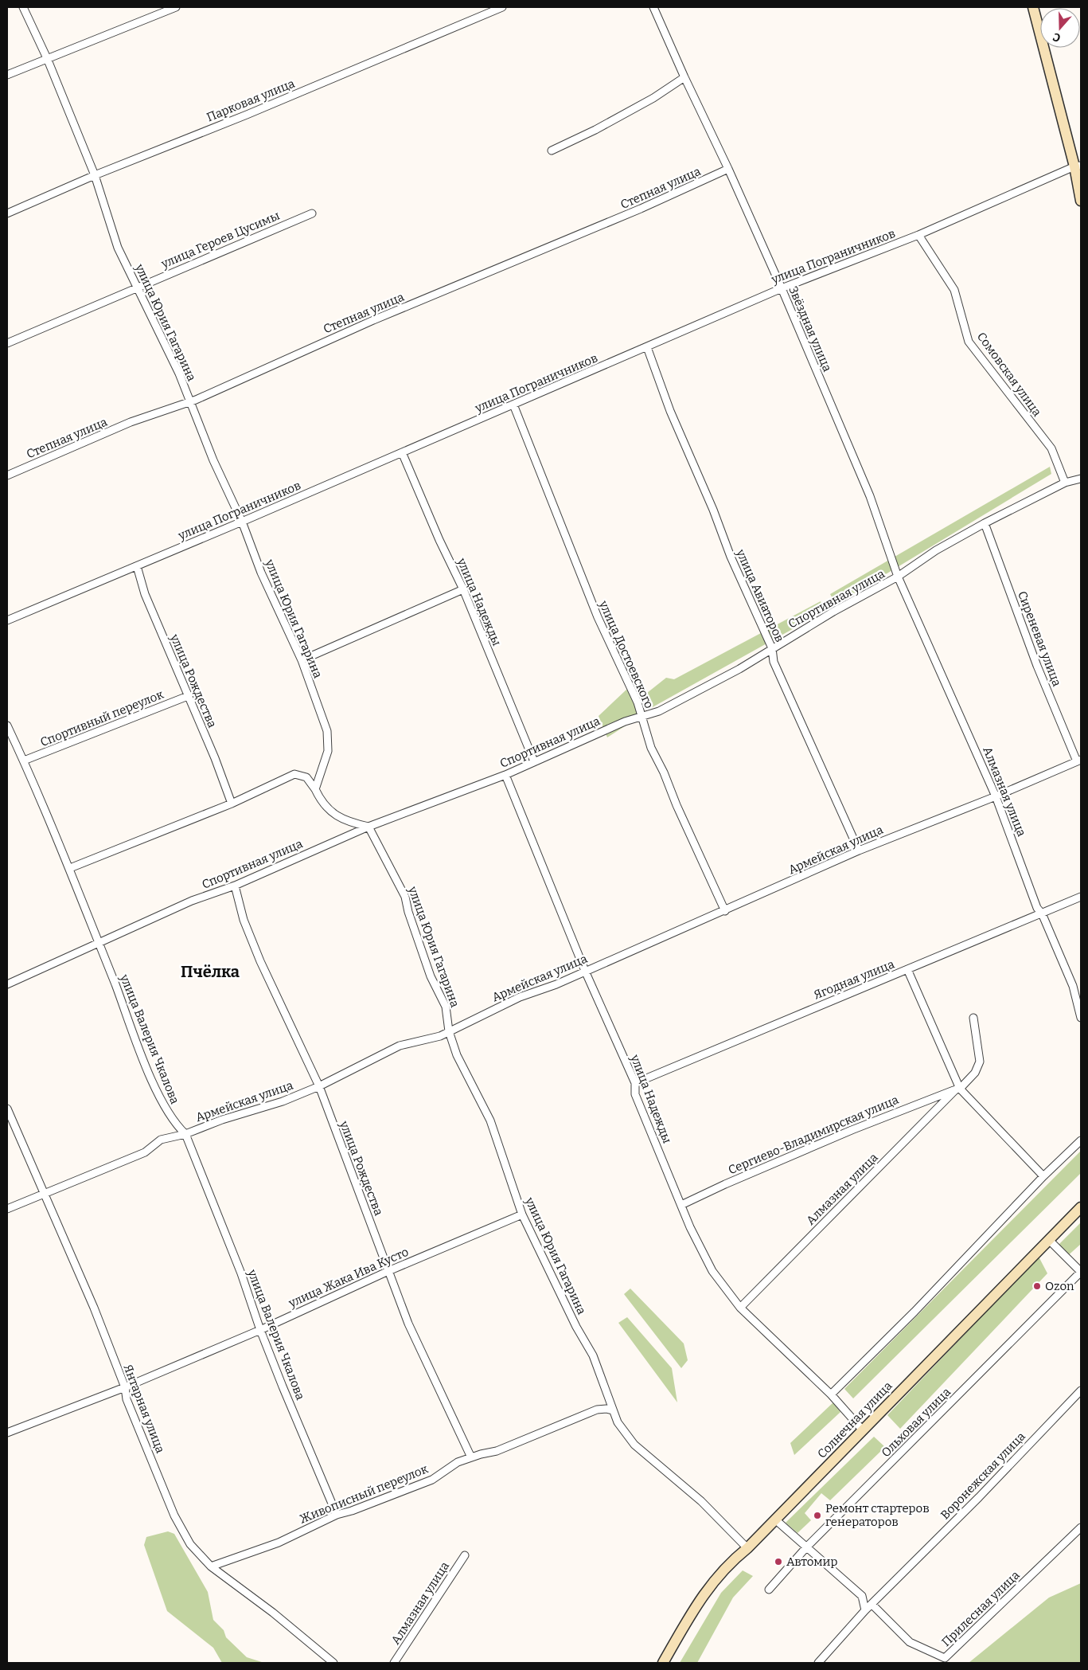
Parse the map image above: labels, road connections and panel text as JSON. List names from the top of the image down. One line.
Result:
{"streets":{"street":["Парковая улица","Степная улица","улица Героев Цусимы","улица Пограничников","улица Юрия Гагарина","Звёздная улица","Сомовская улица","улица Авиаторов","Спортивная улица","улица Надежды","Сиреневая улица","улица Достоевского","улица Рождества","Спортивный переулок","Алмазная улица","Армейская улица","Ягодная улица","улица Валерия Чкалова","Сергиево-Владимирская улица","улица Жака Ива Кусто","Янтарная улица","Солнечная улица","Ольховая улица","Воронежская улица","Живописный переулок","Прилесная улица"]},"crossings":[["Парковая улица","улица Юрия Гагарина"],["Степная улица","улица Юрия Гагарина"],["Степная улица","Звёздная улица"],["улица Героев Цусимы","улица Юрия Гагарина"],["улица Пограничников","улица Юрия Гагарина"],["улица Пограничников","Звёздная улица"],["улица Пограничников","Сомовская улица"],["улица Пограничников","улица Авиаторов"],["улица Пограничников","улица Надежды"],["улица Пограничников","улица Достоевского"],["улица Пограничников","улица Рождества"],["улица Юрия Гагарина","Спортивная улица"],["улица Юрия Гагарина","Армейская улица"],["улица Юрия Гагарина","улица Жака Ива Кусто"],["улица Юрия Гагарина","Солнечная улица"],["улица Юрия Гагарина","Живописный переулок"],["Звёздная улица","Спортивная улица"],["Звёздная улица","Алмазная улица"],["Сомовская улица","Спортивная улица"],["улица Авиаторов","Спортивная улица"],["улица Авиаторов","Армейская улица"],["Спортивная улица","улица Надежды"],["Спортивная улица","Сиреневая улица"],["Спортивная улица","улица Достоевского"],["Спортивная улица","улица Рождества"],["Спортивная улица","Алмазная улица"],["Спортивная улица","улица Валерия Чкалова"],["улица Надежды","Алмазная улица"],["улица Надежды","Армейская улица"],["улица Надежды","Ягодная улица"],["улица Надежды","Сергиево-Владимирская улица"],["улица Надежды","Солнечная улица"],["Сиреневая улица","Армейская улица"],["улица Достоевского","Армейская улица"],["улица Рождества","Спортивный переулок"],["улица Рождества","Армейская улица"],["улица Рождества","улица Жака Ива Кусто"],["улица Рождества","Живописный переулок"],["Спортивный переулок","улица Валерия Чкалова"],["Алмазная улица","Армейская улица"],["Алмазная улица","Ягодная улица"],["Алмазная улица","Сергиево-Владимирская улица"],["Армейская улица","улица Валерия Чкалова"],["Армейская улица","Янтарная улица"],["улица Валерия Чкалова","улица Жака Ива Кусто"],["улица Валерия Чкалова","Живописный переулок"],["улица Жака Ива Кусто","Янтарная улица"],["Янтарная улица","Живописный переулок"],["Воронежская улица","Прилесная улица"]],"districts":["Пчёлка"],"places":["Ozon","Ремонт стартеров генераторов","Автомир"],"north":"bottom"}
